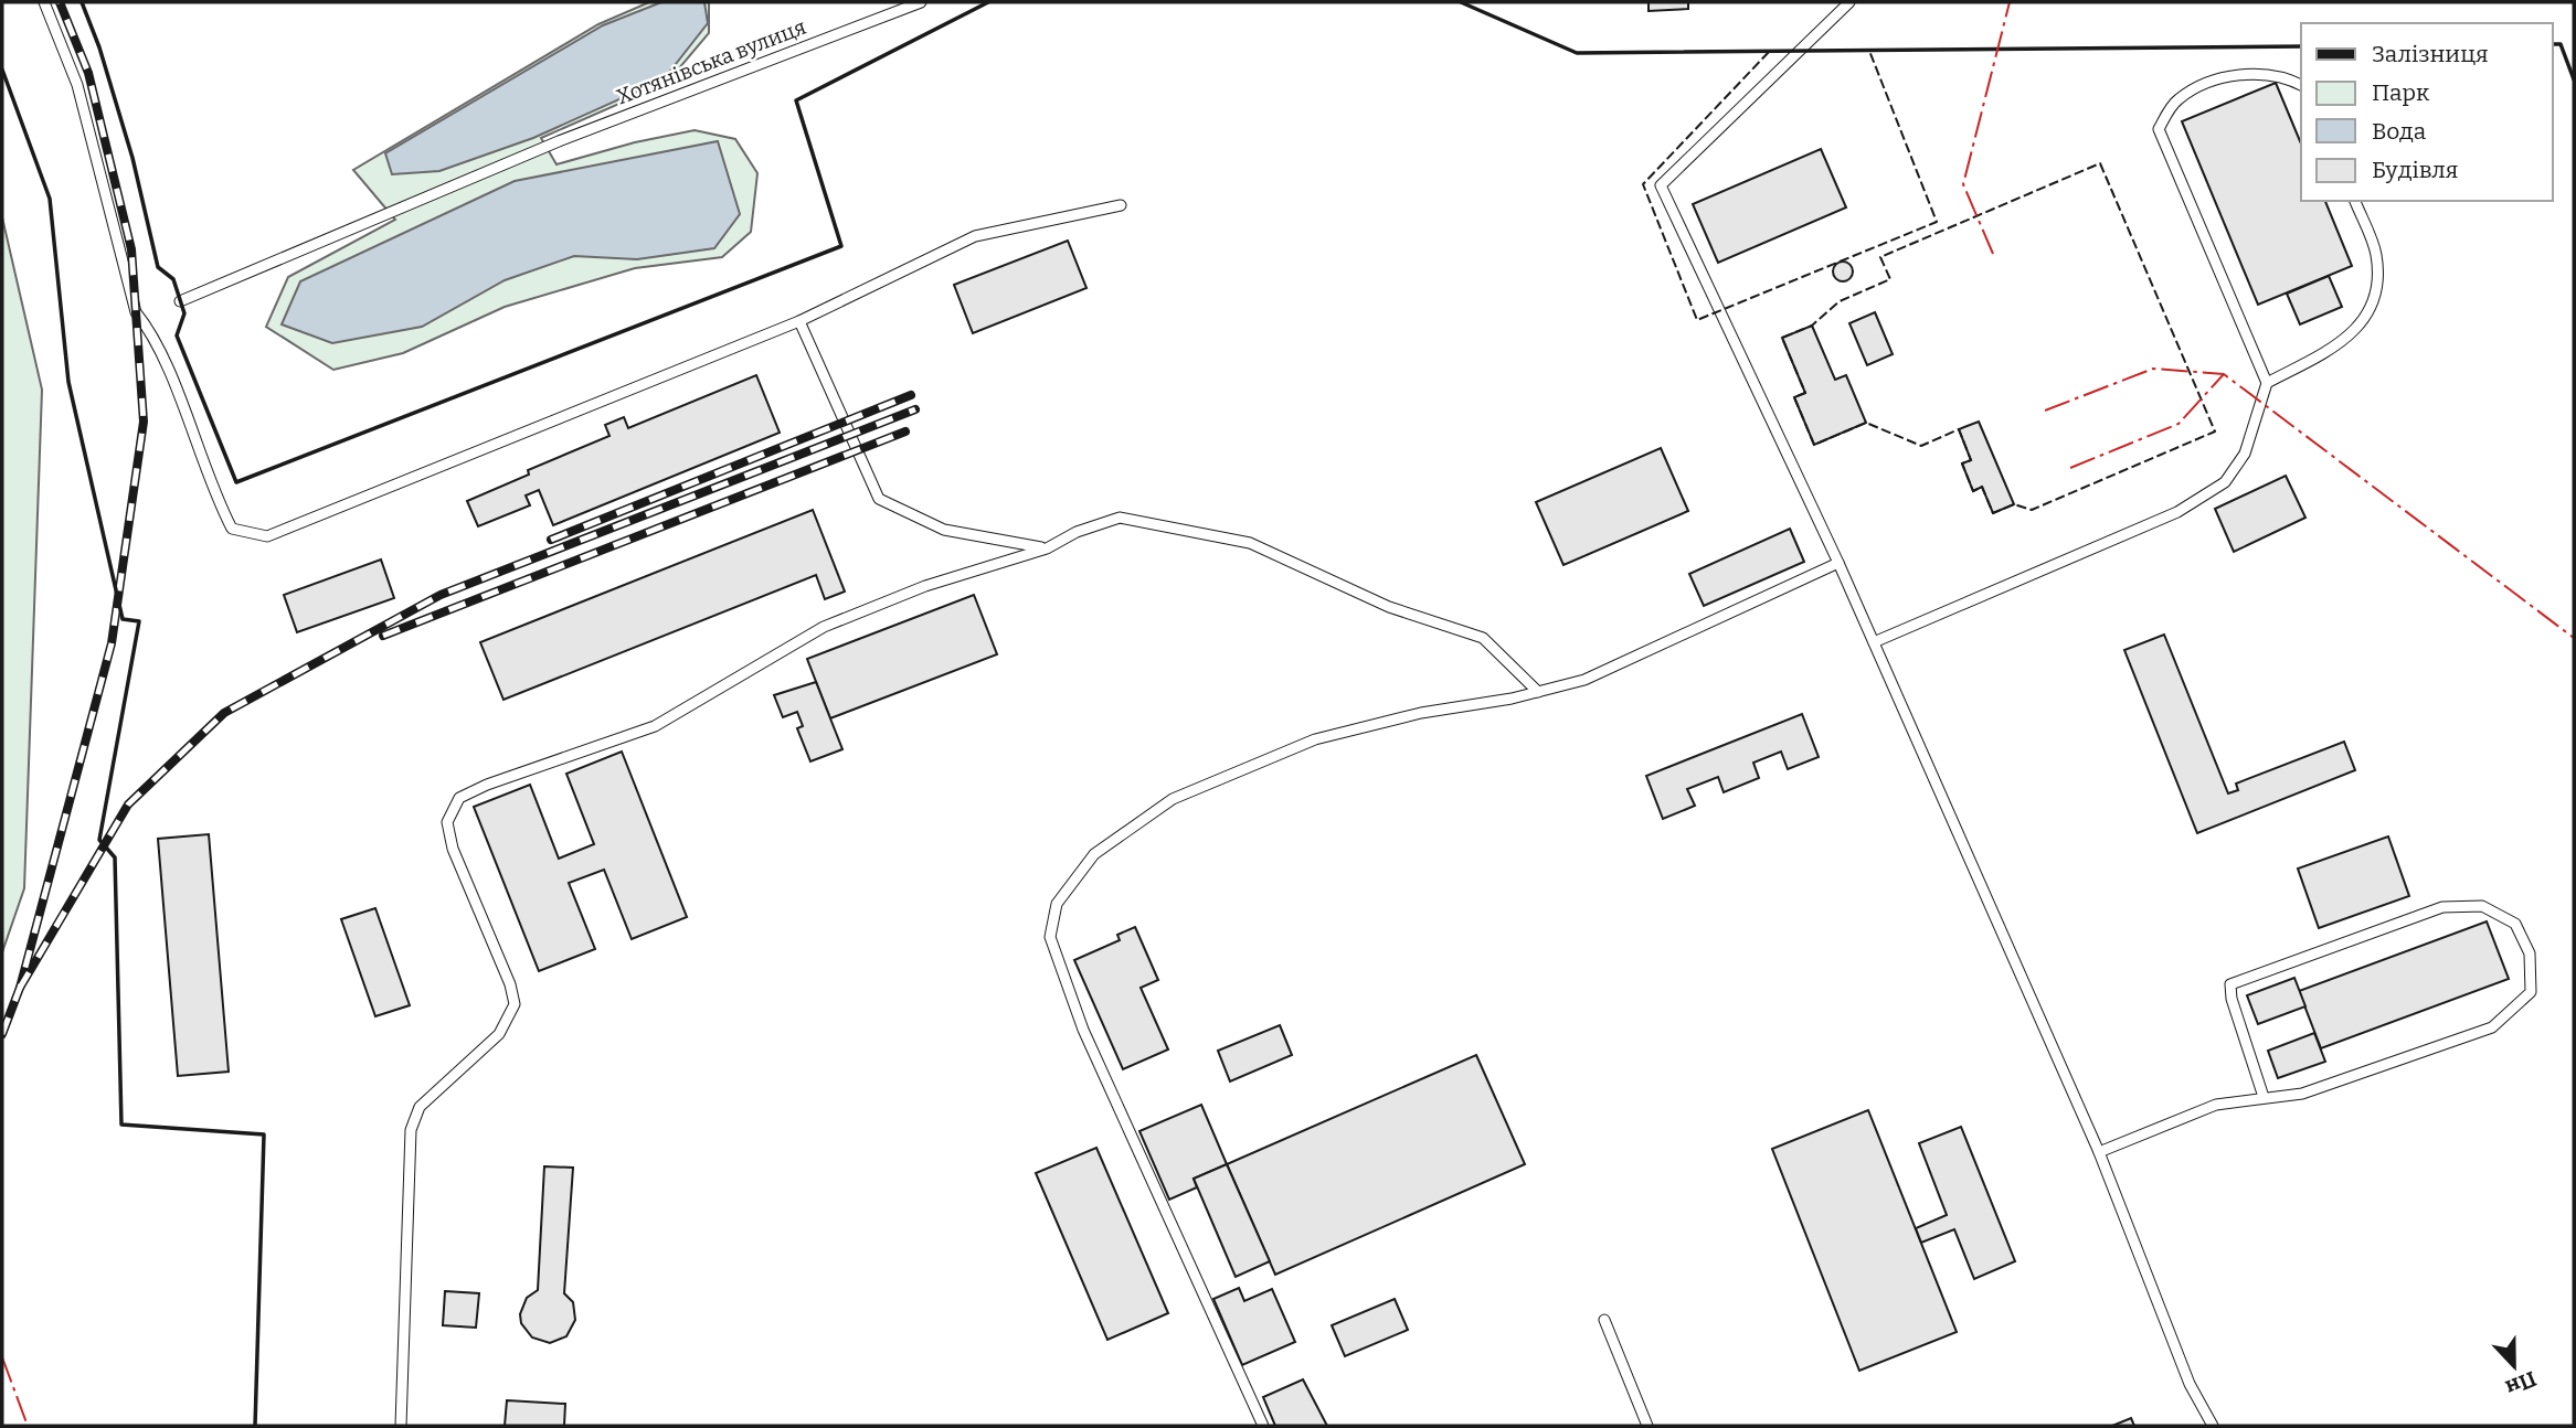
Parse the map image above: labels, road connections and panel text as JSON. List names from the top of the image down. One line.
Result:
{"streets":{"lane":["Хотянівська вулиця"]},"legend":["Залізниця","Парк","Вода","Будівля"],"north":"bottom"}
